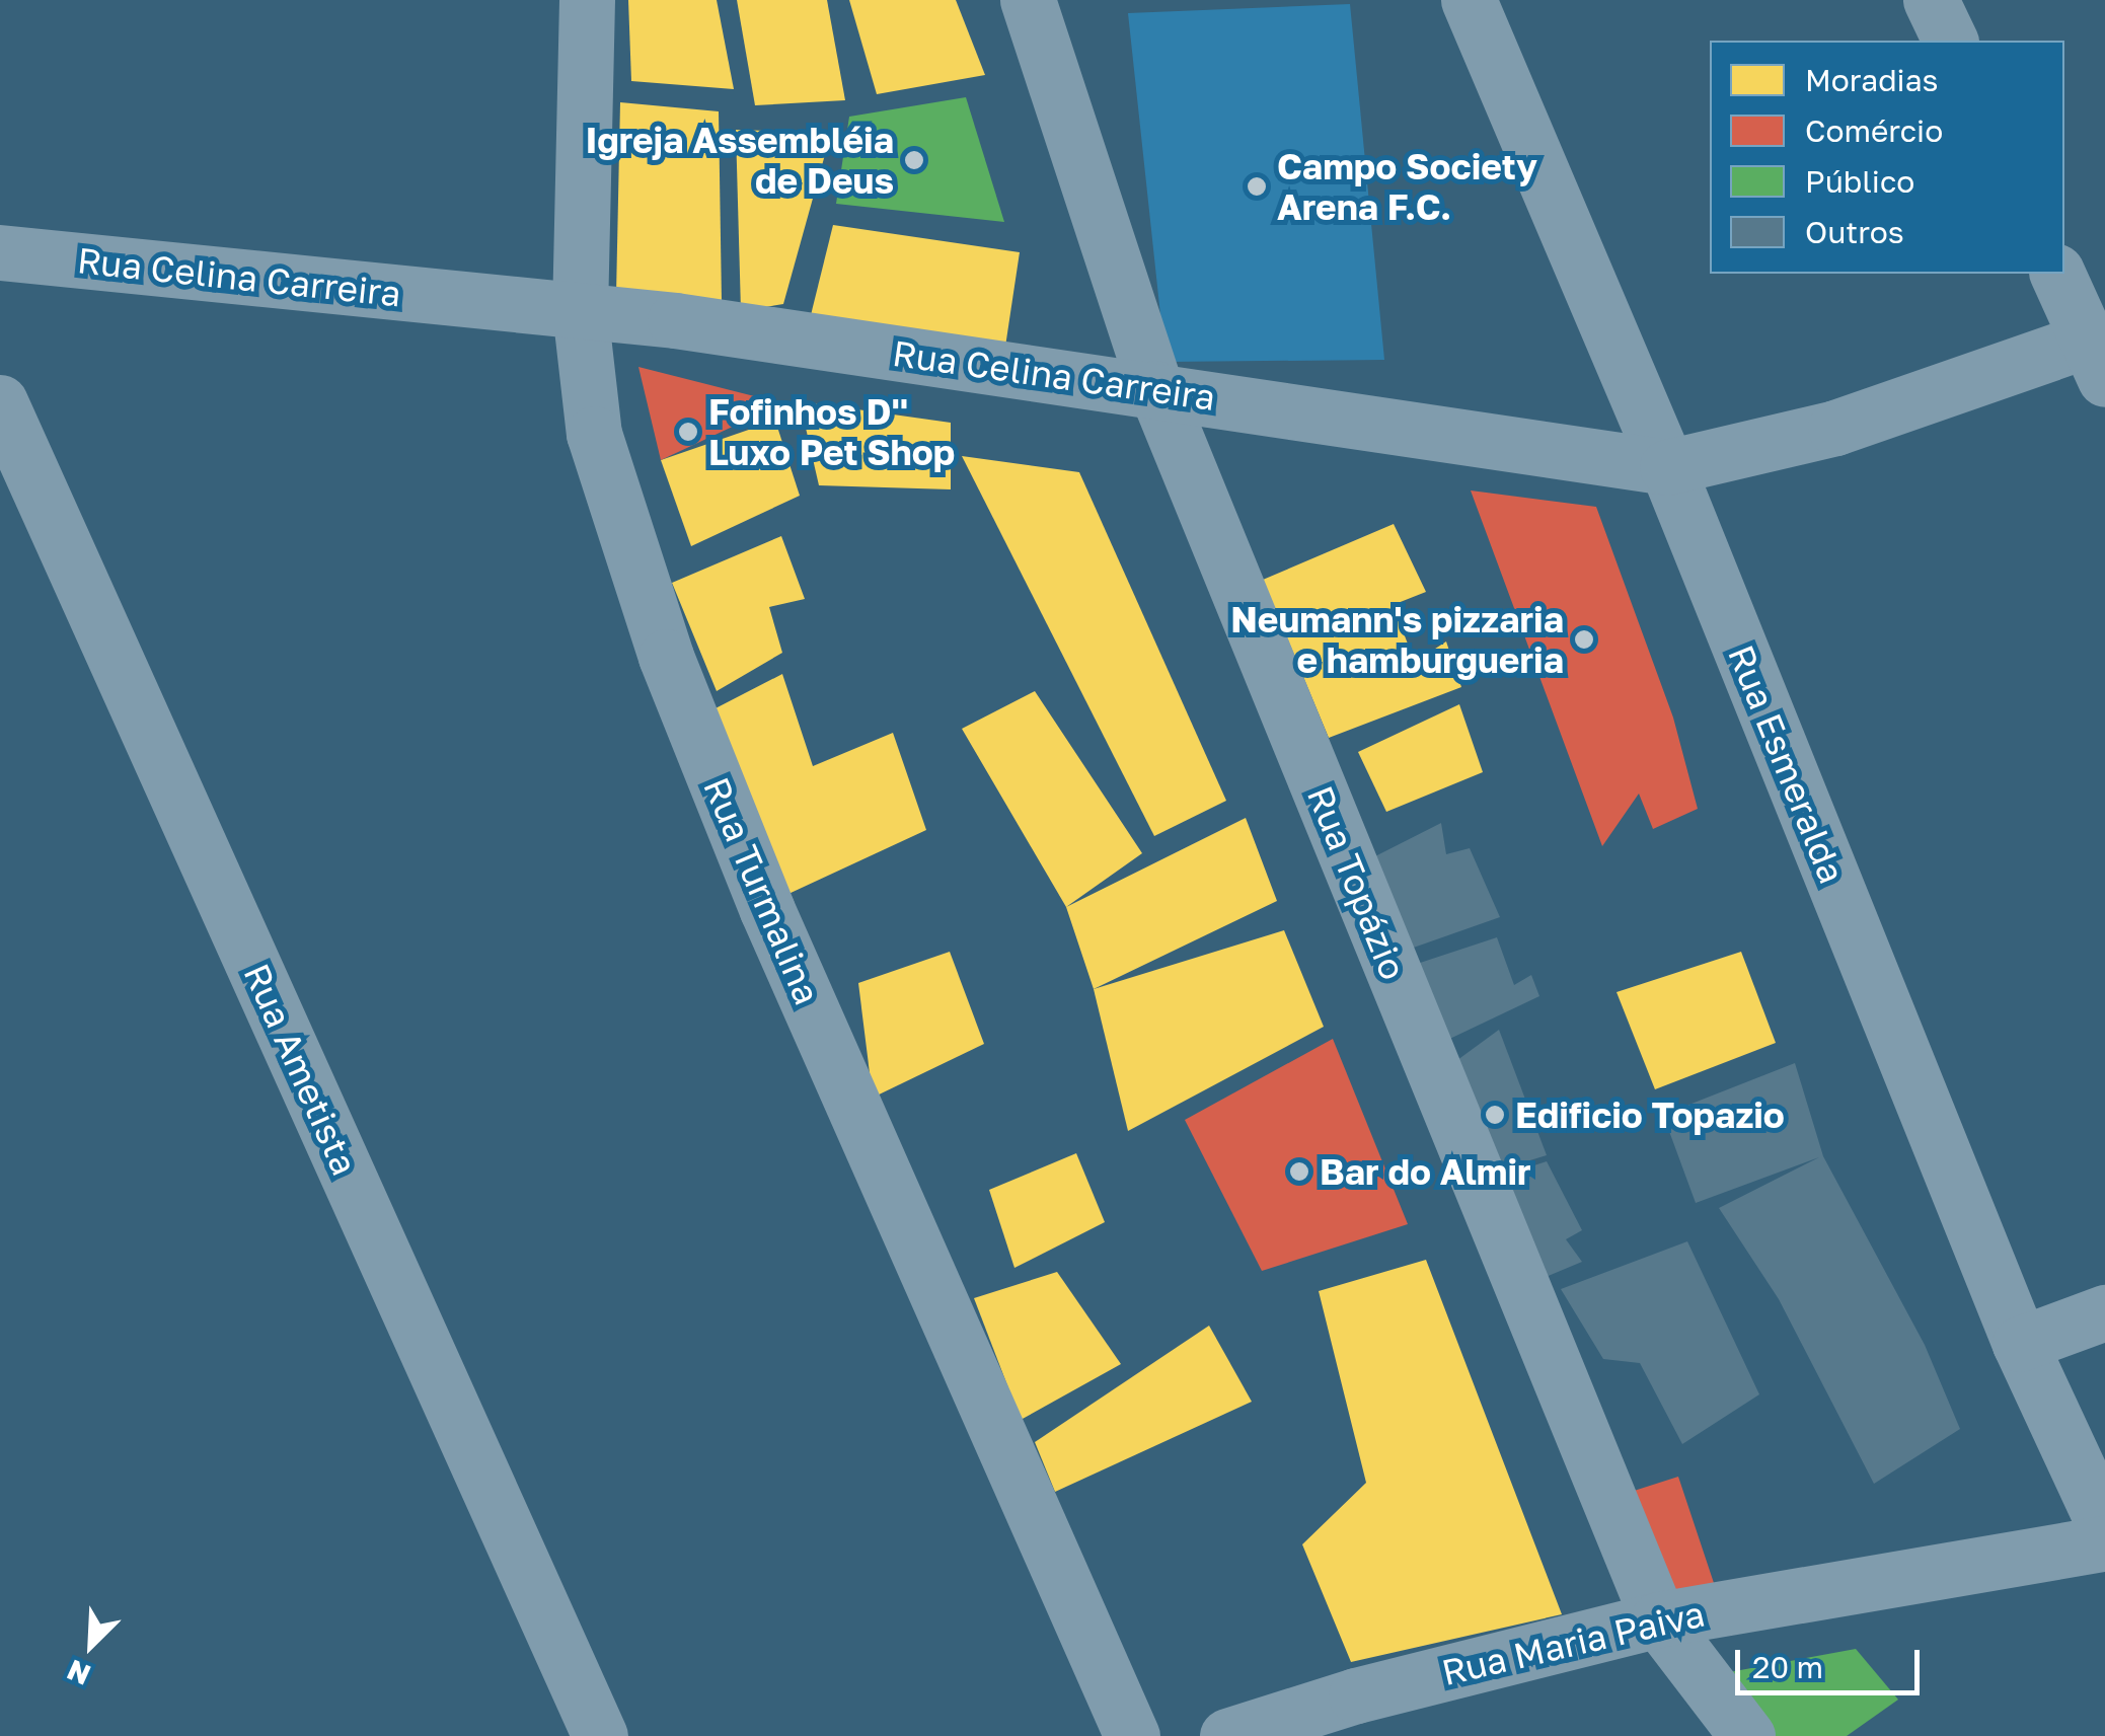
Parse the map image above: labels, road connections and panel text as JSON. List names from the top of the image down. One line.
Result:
{"streets":{"street":["Rua Celina Carreira","Rua Esmeralda","Rua Topázio","Rua Turmalina","Rua Ametista","Rua Maria Paiva"]},"crossings":[["Rua Celina Carreira","Rua Esmeralda"],["Rua Celina Carreira","Rua Topázio"],["Rua Celina Carreira","Rua Turmalina"],["Rua Topázio","Rua Maria Paiva"]],"places":["Igreja Assembléia de Deus","Campo Society Arena F.C.","Fofinhos D'' Luxo Pet Shop","Neumann's pizzaria e hamburgueria","Edificio Topazio","Bar do Almir"],"legend":["Moradias","Comércio","Público","Outros"],"scale_bar":"20 m","north":"bottom left"}
